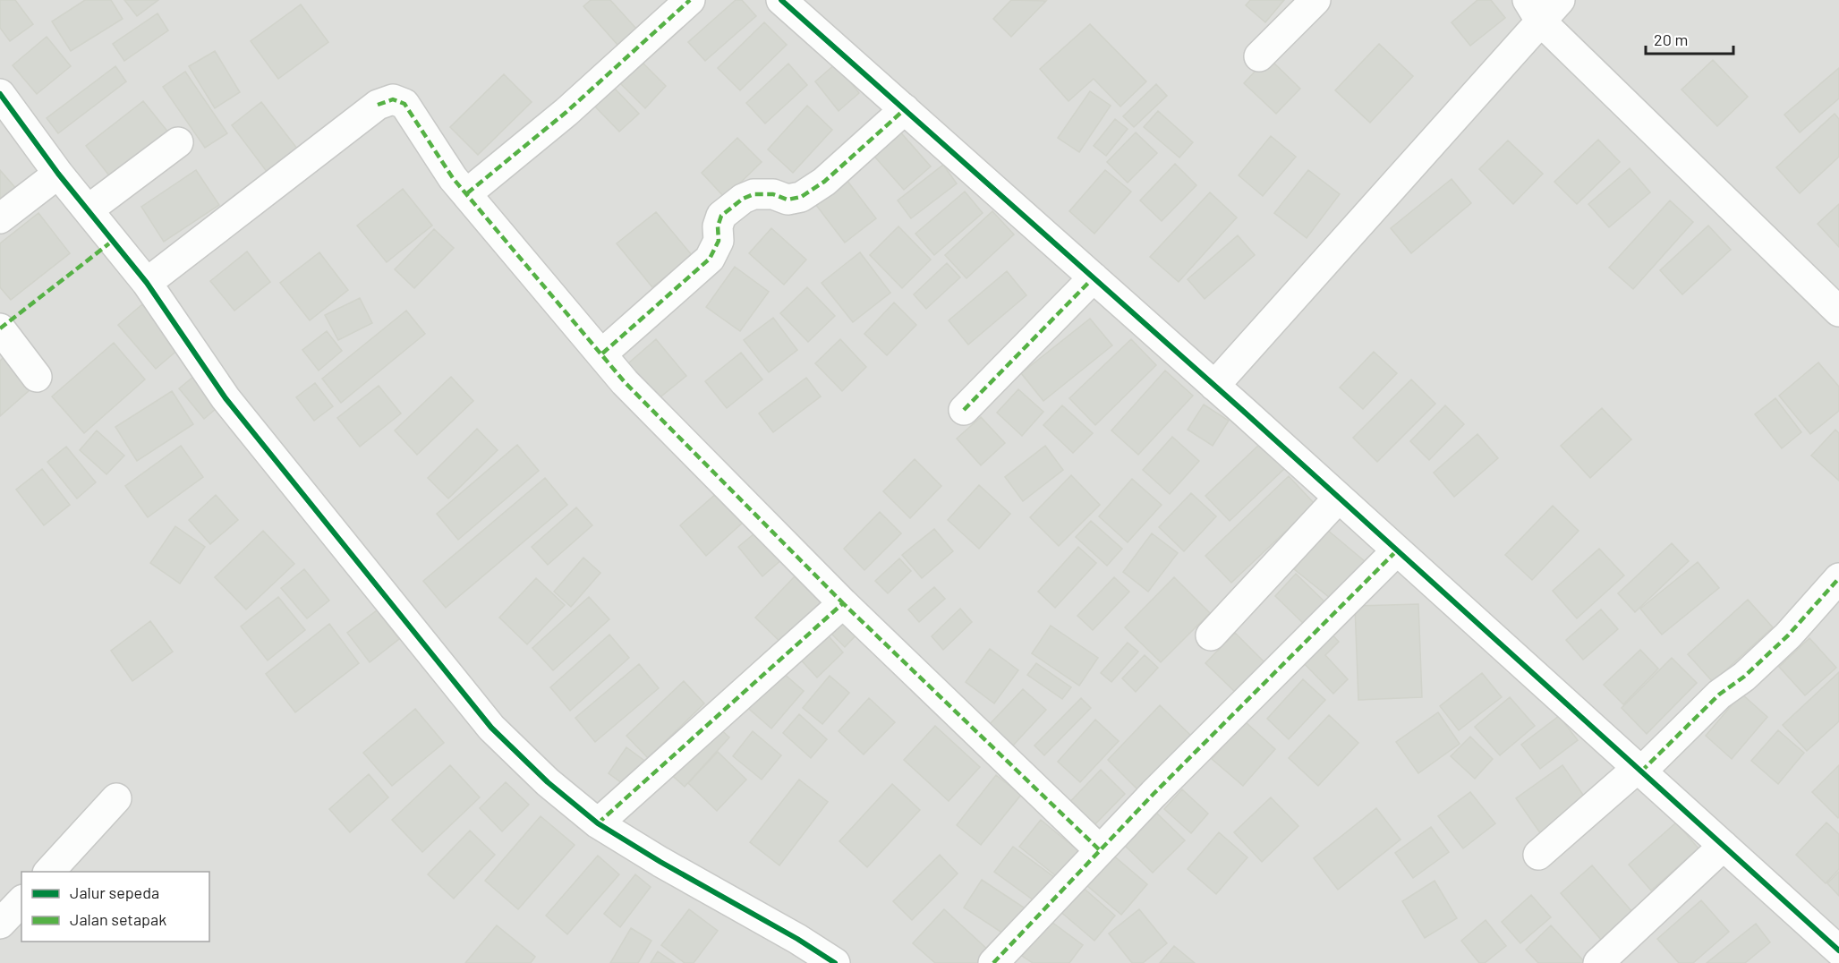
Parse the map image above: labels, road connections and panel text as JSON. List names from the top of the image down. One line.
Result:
{"legend":["Jalur sepeda","Jalan setapak"],"scale_bar":"20 m"}
